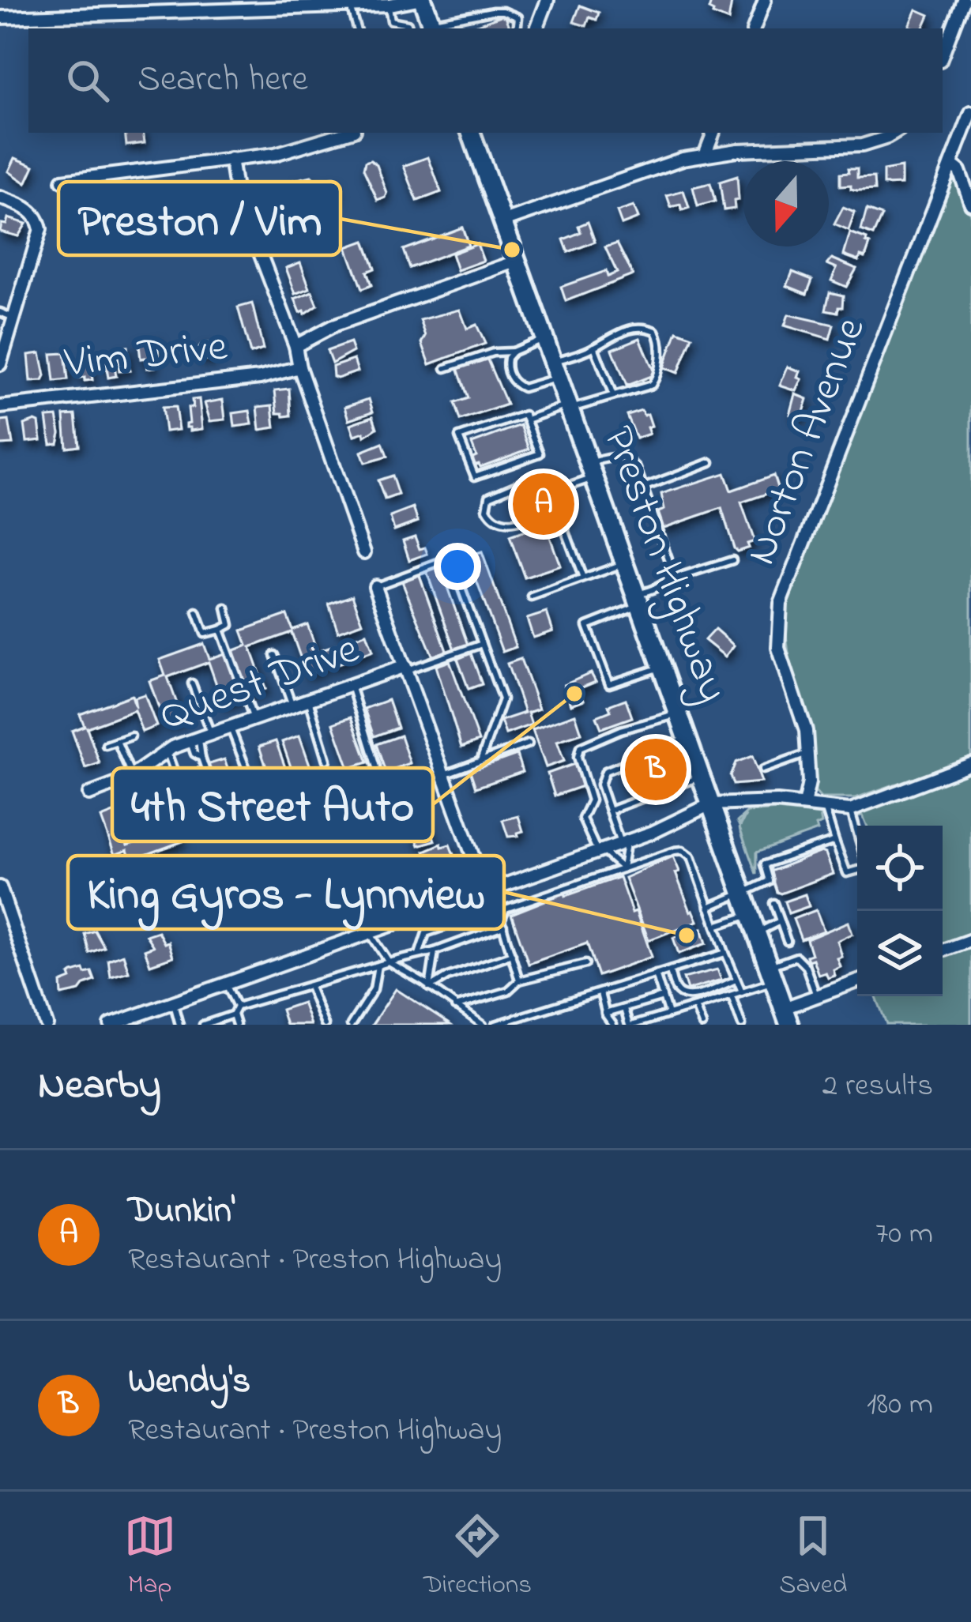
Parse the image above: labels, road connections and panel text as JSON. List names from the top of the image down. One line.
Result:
{"streets":{"main road":["Preston Highway"],"street":["Vim Drive","Norton Avenue","Quest Drive"]},"places":["Preston / Vim","4th Street Auto","King Gyros - Lynnview"],"north":"bottom","page":{"search":"Search here","pins":["A","B"],"heading":["Nearby","2 results"],"list":[{"mark":"A","name":"Dunkin'","note":"Restaurant · Preston Highway","value":"70 m"},{"mark":"B","name":"Wendy's","note":"Restaurant · Preston Highway","value":"180 m"}],"nav":["Map","Directions","Saved"]}}
